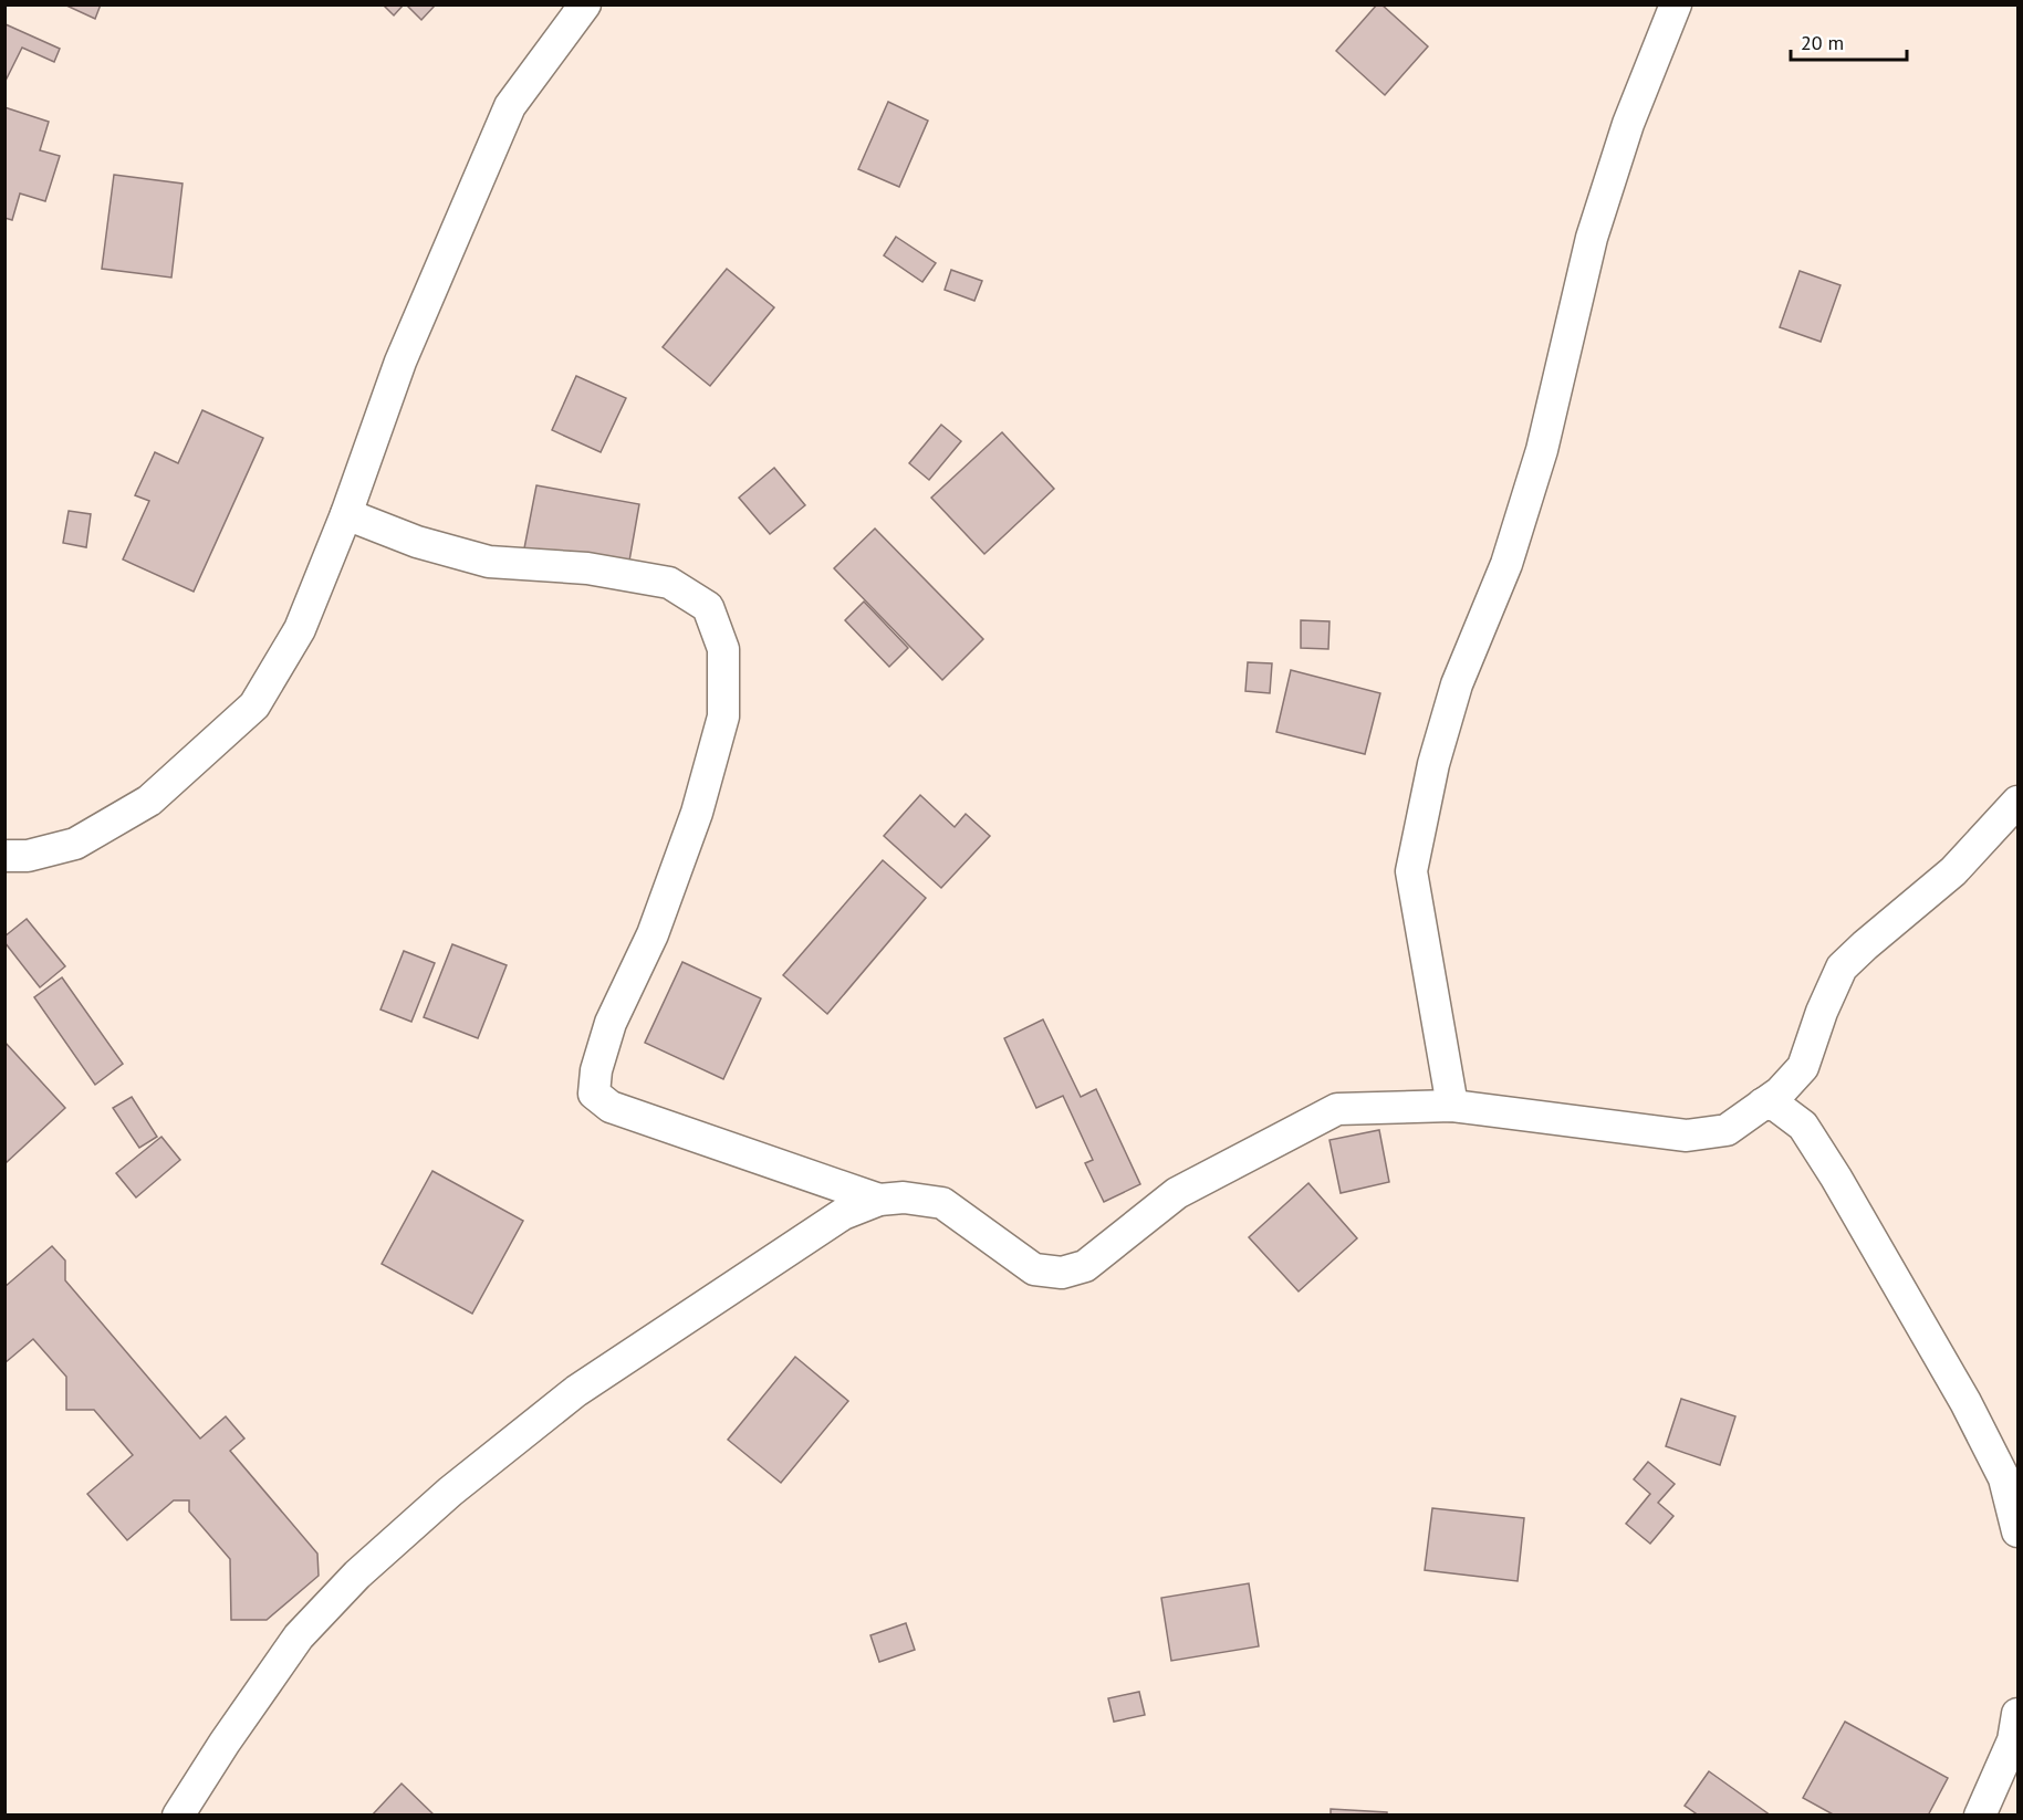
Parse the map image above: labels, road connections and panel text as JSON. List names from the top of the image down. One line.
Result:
{"scale_bar":"20 m"}
